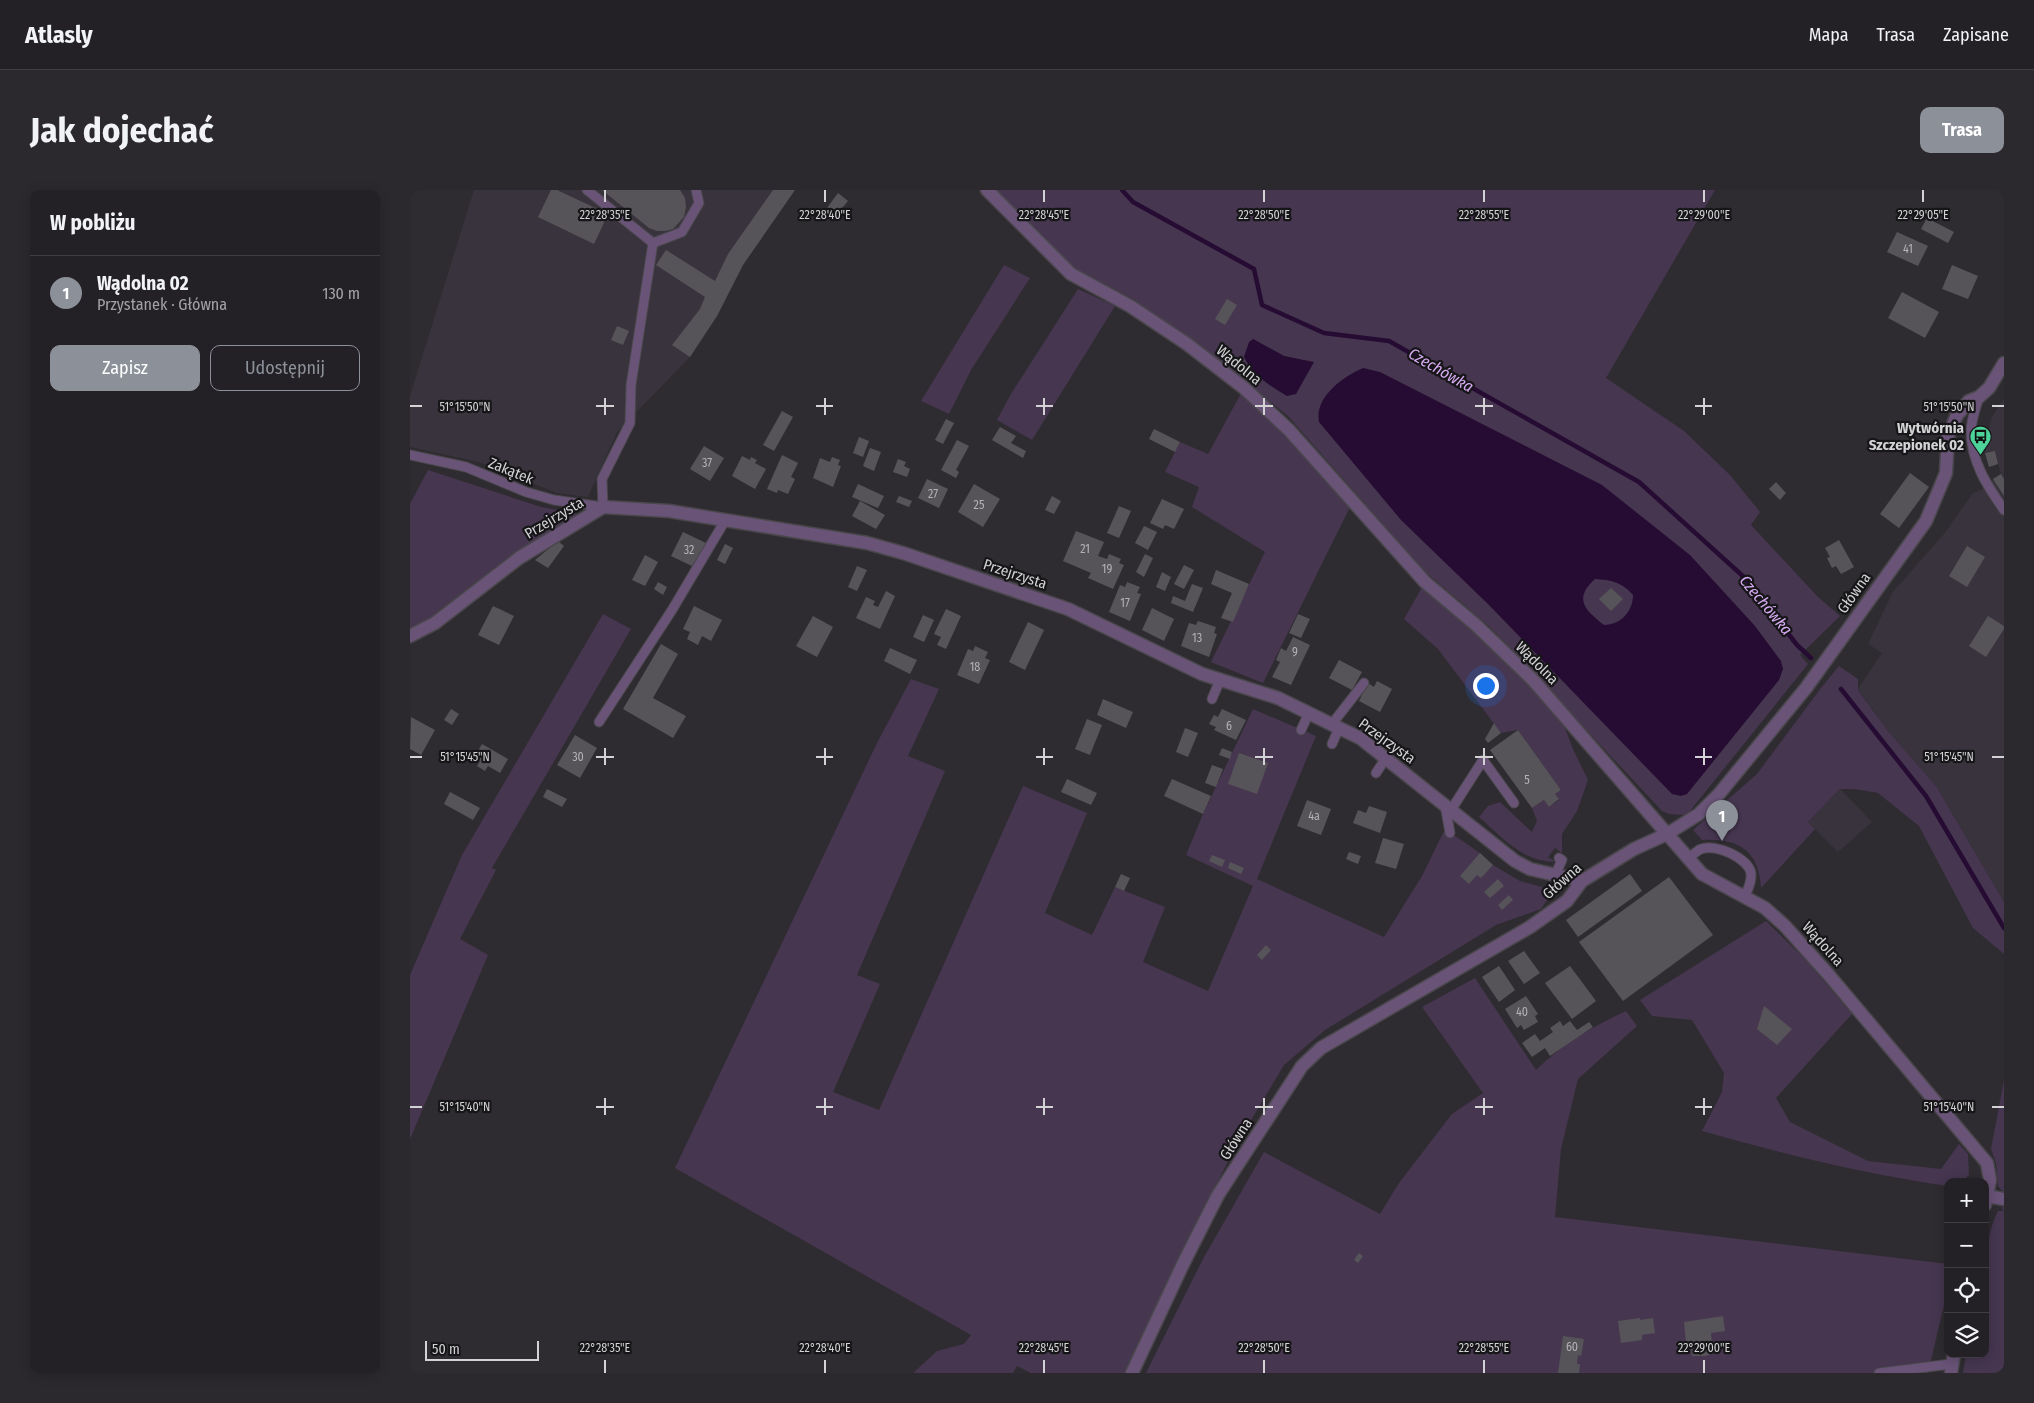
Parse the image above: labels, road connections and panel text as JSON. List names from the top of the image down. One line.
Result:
{"streets":{"street":["Wądolna","Przejrzysta","Główna"],"lane":["Zakątek"]},"crossings":[["Wądolna","Główna"],["Zakątek","Przejrzysta"],["Przejrzysta","Główna"]],"water":["Czechówka"],"places":{"bus stop":["Wytwórnia Szczepionek 02"]},"house_numbers":["41","37","27","25","21","32","19","17","13","9","18","6","30","5","4a","40","60"],"scale_bar":"50 m","page":{"header":"Atlasly","nav":["Mapa","Trasa","Zapisane"],"buttons":["Trasa",["Zapisz","Udostępnij"]],"title":"Jak dojechać","heading":"W pobliżu","list":[{"mark":"1","name":"Wądolna 02","note":"Przystanek · Główna","value":"130 m"}],"pins":"1","map_buttons":["+","−"],"scale":"50 m"},"coordinates":["22°28'35\"E","22°28'40\"E","22°28'45\"E","22°28'50\"E","22°28'55\"E","22°29'00\"E","22°29'05\"E","51°15'50\"N","51°15'45\"N","51°15'40\"N"]}
